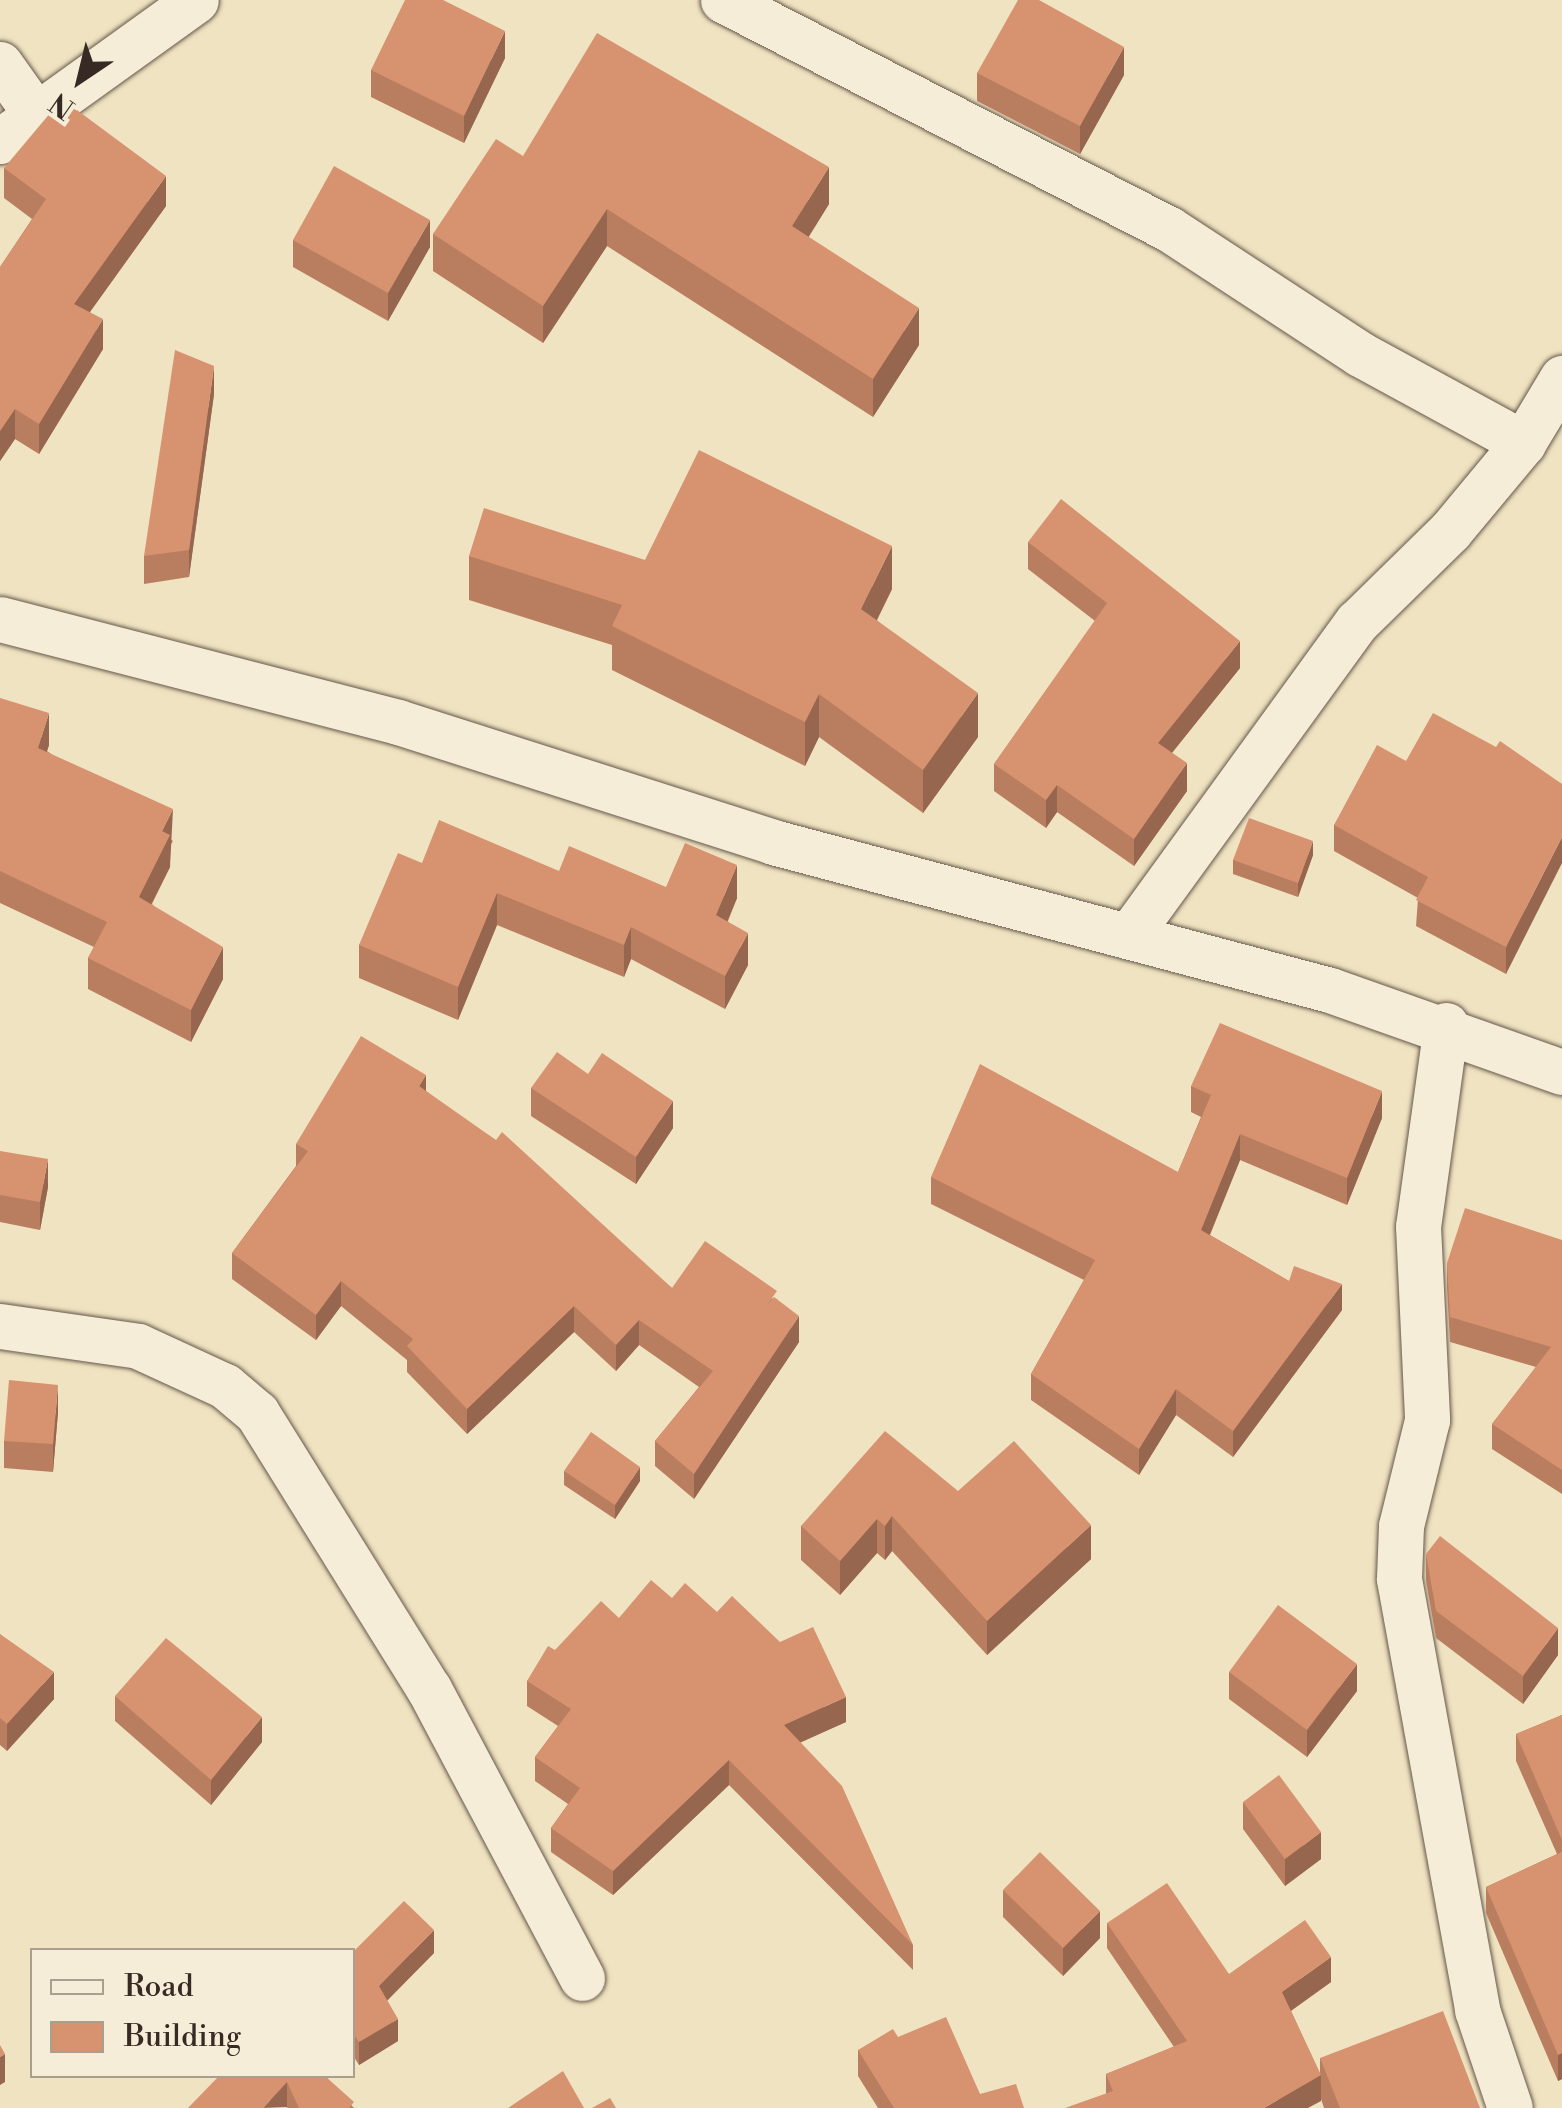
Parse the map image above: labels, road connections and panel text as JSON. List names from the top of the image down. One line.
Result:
{"legend":["Road","Building"],"north":"bottom left"}
